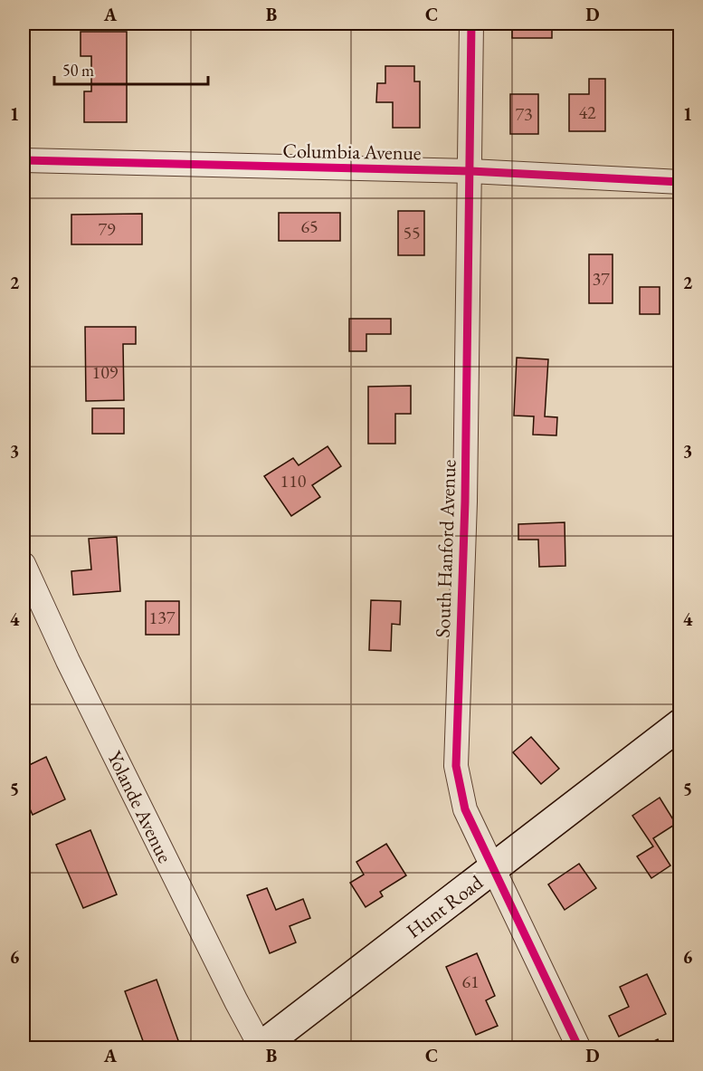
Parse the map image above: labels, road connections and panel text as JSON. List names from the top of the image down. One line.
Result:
{"streets":{"street":["Columbia Avenue","South Hanford Avenue","Yolande Avenue","Hunt Road"]},"crossings":[["Columbia Avenue","South Hanford Avenue"],["South Hanford Avenue","Hunt Road"],["Yolande Avenue","Hunt Road"]],"house_numbers":["42","73","65","79","55","37","109","110","137","61"],"scale_bar":"50 m","grid":{"columns":["A","B","C","D"],"rows":["1","2","3","4","5","6"]}}
